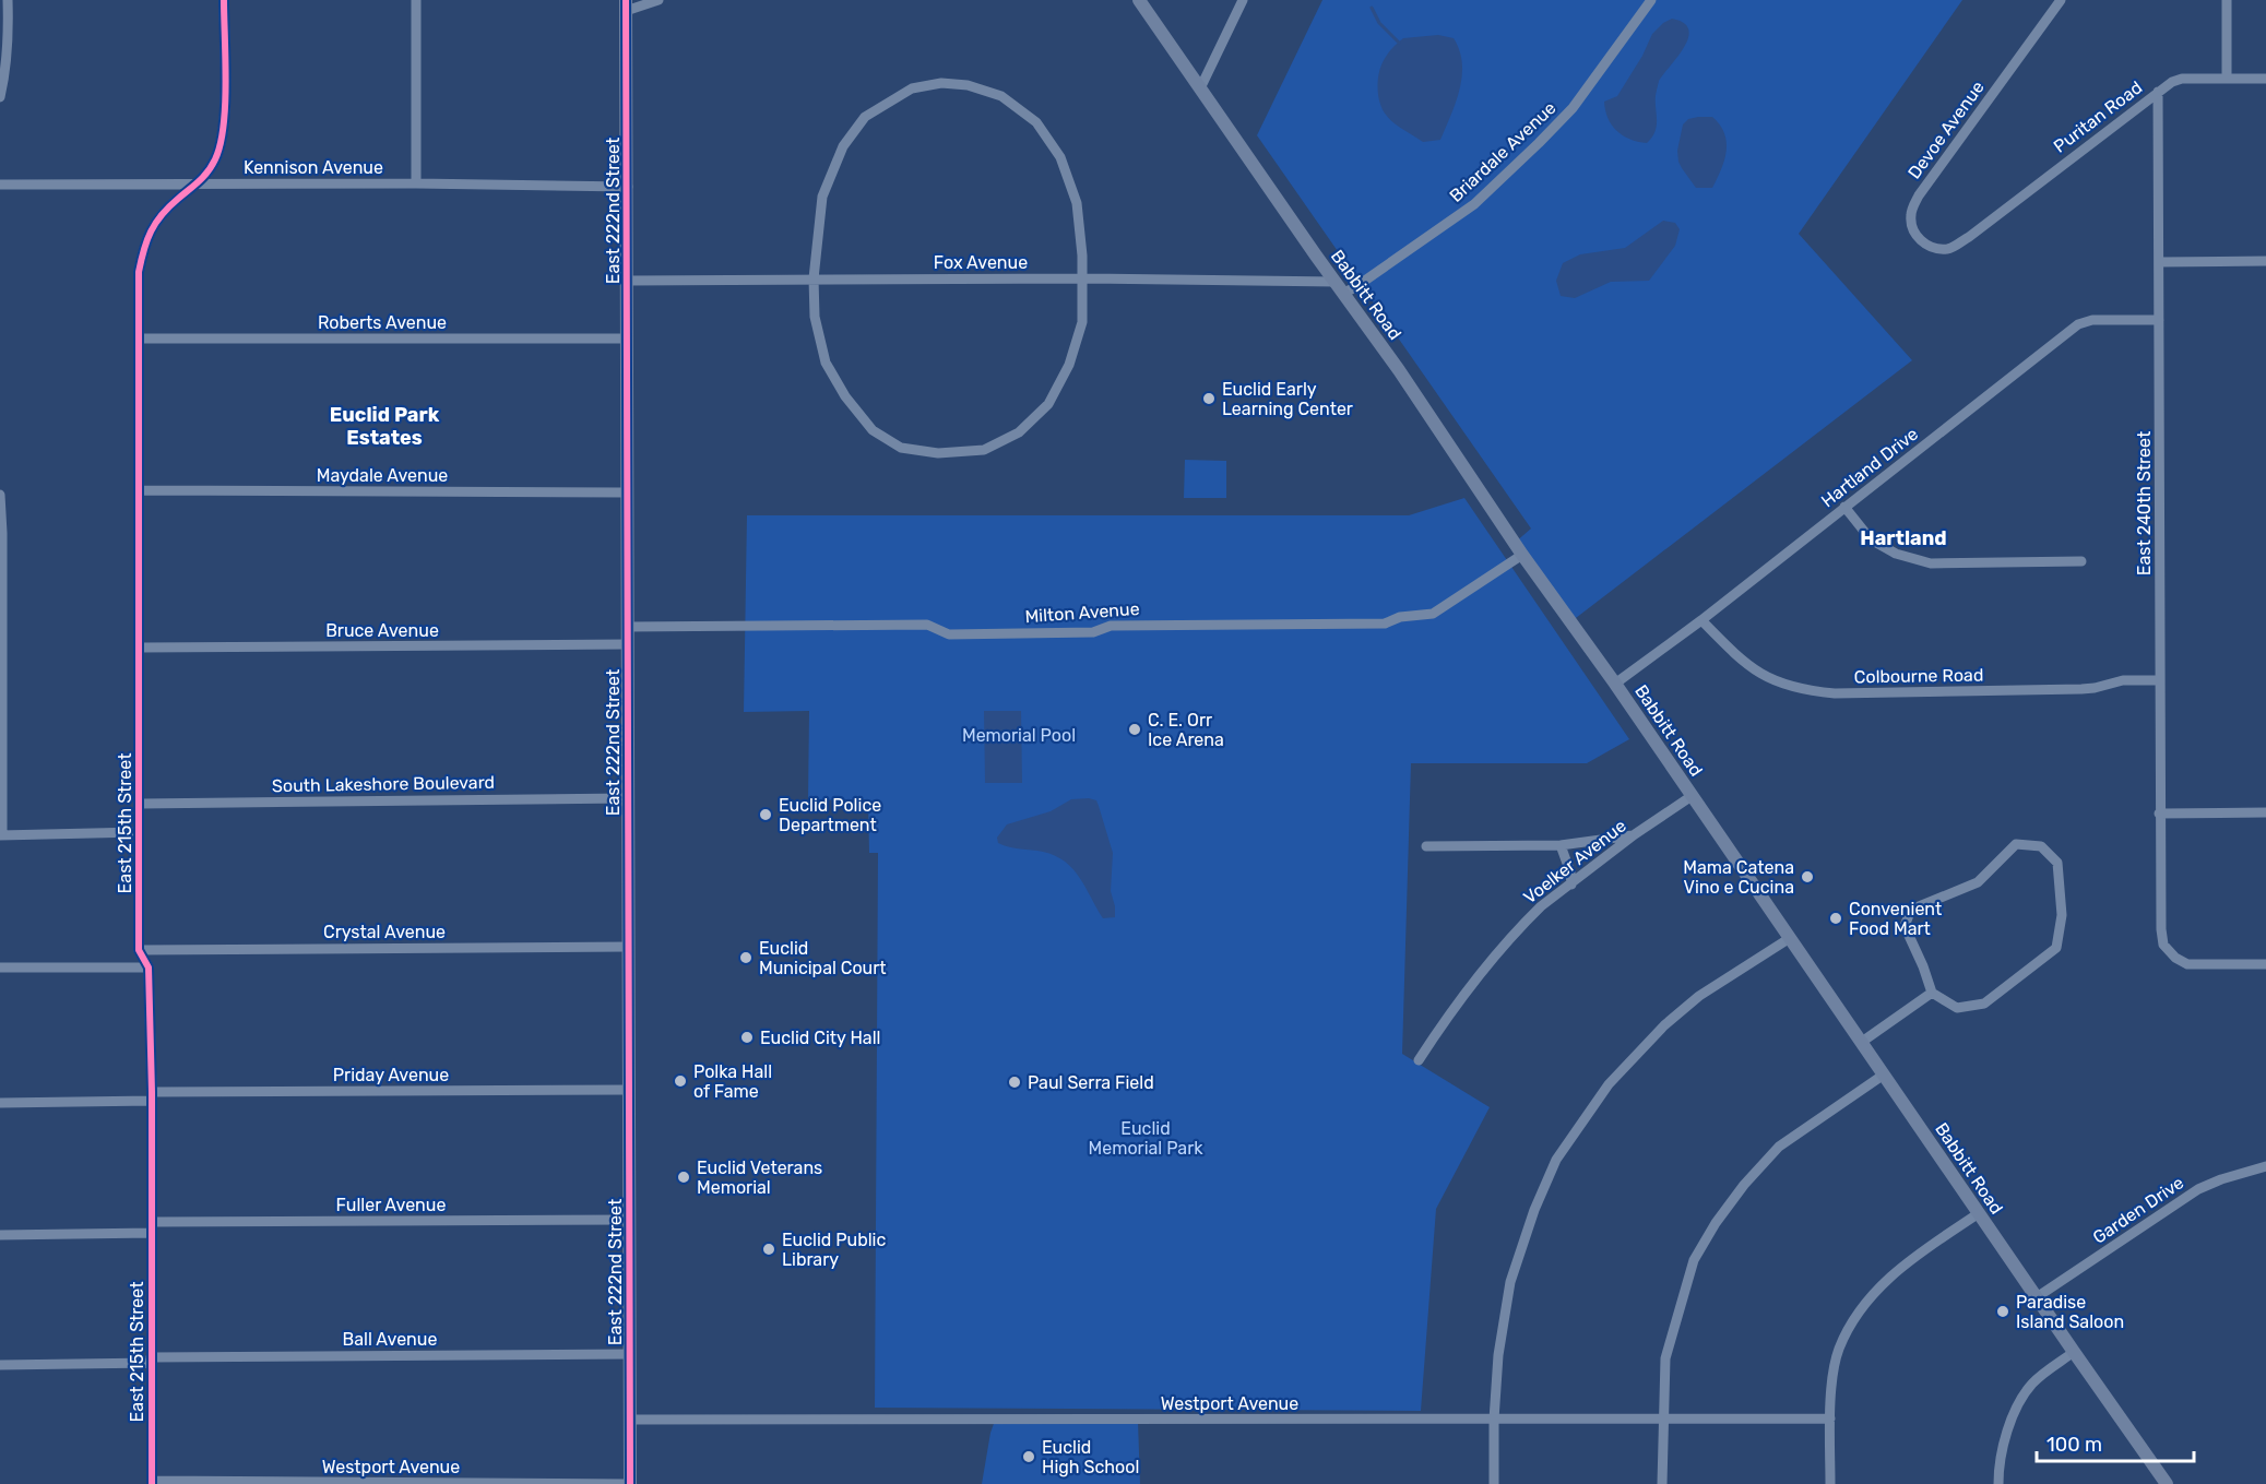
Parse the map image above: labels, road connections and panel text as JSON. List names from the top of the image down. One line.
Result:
{"streets":{"main road":["East 222nd Street","Babbitt Road"],"street":["Puritan Road","Devoe Avenue","Briardale Avenue","Kennison Avenue","Fox Avenue","Roberts Avenue","Hartland Drive","Maydale Avenue","East 240th Street","Milton Avenue","Bruce Avenue","Colbourne Road","South Lakeshore Boulevard","East 215th Street","Voelker Avenue","Crystal Avenue","Priday Avenue","Fuller Avenue","Garden Drive","Ball Avenue","Westport Avenue"]},"crossings":[["Puritan Road","Devoe Avenue"],["Puritan Road","East 240th Street"],["Briardale Avenue","Babbitt Road"],["Kennison Avenue","East 222nd Street"],["Kennison Avenue","East 215th Street"],["East 222nd Street","Fox Avenue"],["East 222nd Street","Roberts Avenue"],["East 222nd Street","Maydale Avenue"],["East 222nd Street","Milton Avenue"],["East 222nd Street","Bruce Avenue"],["East 222nd Street","South Lakeshore Boulevard"],["East 222nd Street","Crystal Avenue"],["East 222nd Street","Priday Avenue"],["East 222nd Street","Fuller Avenue"],["East 222nd Street","Ball Avenue"],["East 222nd Street","Westport Avenue"],["Fox Avenue","Babbitt Road"],["Babbitt Road","Hartland Drive"],["Babbitt Road","Milton Avenue"],["Babbitt Road","Voelker Avenue"],["Babbitt Road","Garden Drive"],["Roberts Avenue","East 215th Street"],["Hartland Drive","East 240th Street"],["Hartland Drive","Colbourne Road"],["Maydale Avenue","East 215th Street"],["East 240th Street","Colbourne Road"],["Bruce Avenue","East 215th Street"],["South Lakeshore Boulevard","East 215th Street"],["East 215th Street","Crystal Avenue"],["East 215th Street","Priday Avenue"],["East 215th Street","Fuller Avenue"],["East 215th Street","Ball Avenue"],["East 215th Street","Westport Avenue"]],"districts":["Euclid Park Estates","Hartland"],"parks":["Memorial Pool","Euclid Memorial Park"],"places":["Euclid Early Learning Center","C. E. Orr Ice Arena","Euclid Police Department","Mama Catena Vino e Cucina","Convenient Food Mart","Euclid Municipal Court","Euclid City Hall","Polka Hall of Fame","Paul Serra Field","Euclid Veterans Memorial","Euclid Public Library","Paradise Island Saloon","Euclid High School"],"scale_bar":"100 m"}
